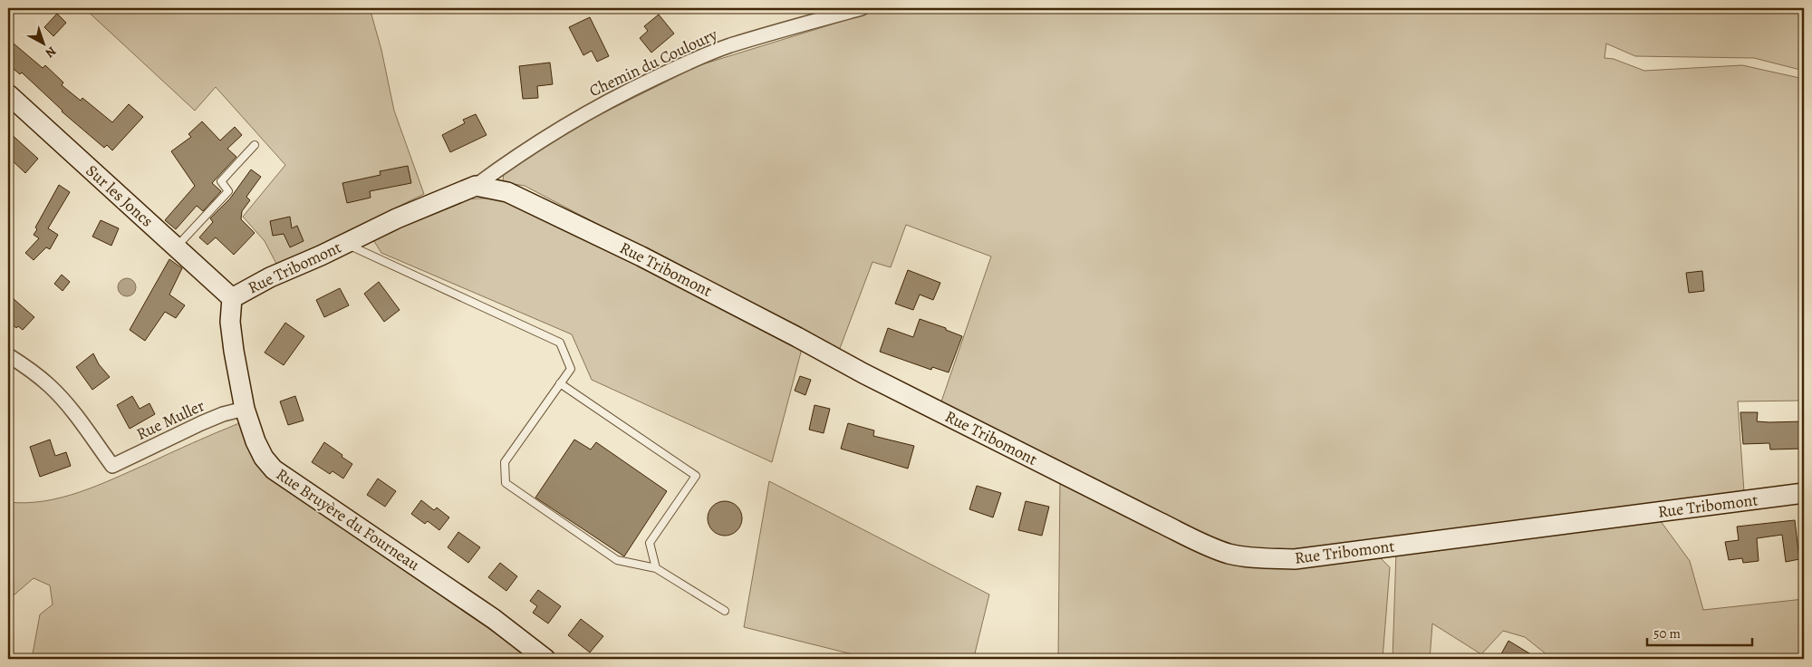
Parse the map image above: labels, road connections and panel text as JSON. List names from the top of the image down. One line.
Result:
{"streets":{"street":["Chemin du Couloury","Sur les Joncs","Rue Tribomont","Rue Muller","Rue Bruyère du Fourneau"]},"crossings":[["Chemin du Couloury","Rue Tribomont"],["Sur les Joncs","Rue Tribomont"],["Sur les Joncs","Rue Bruyère du Fourneau"],["Rue Tribomont","Rue Bruyère du Fourneau"],["Rue Muller","Rue Bruyère du Fourneau"]],"scale_bar":"50 m","north":"bottom right"}
